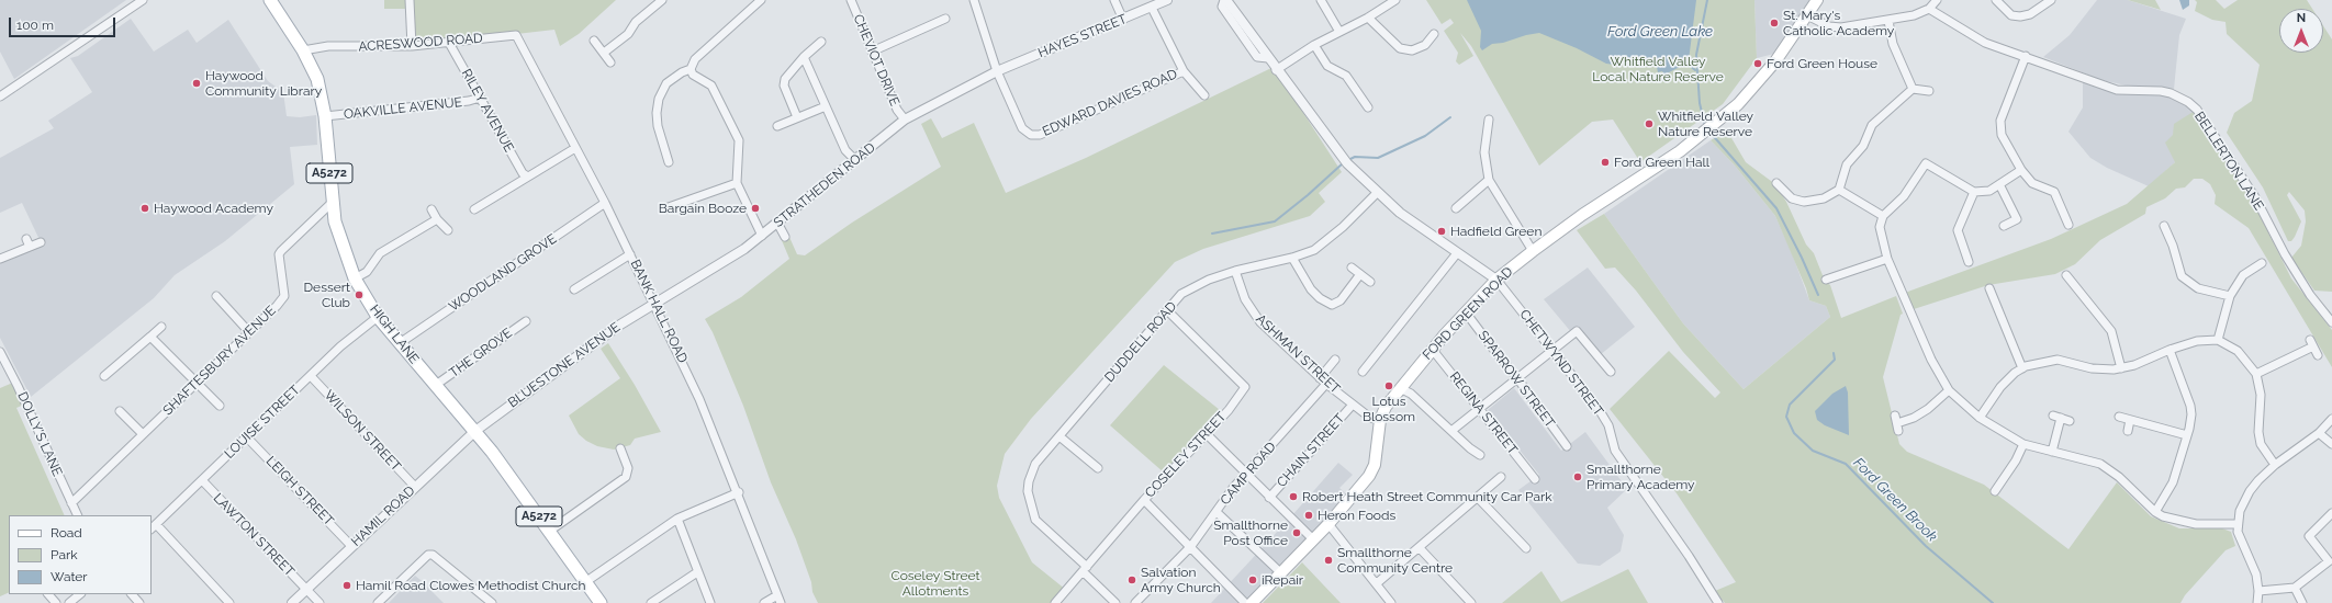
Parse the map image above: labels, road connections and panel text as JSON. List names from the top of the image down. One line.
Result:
{"streets":{"main road":["A5272","FORD GREEN ROAD","HIGH LANE"],"street":["HAYES STREET","ACRESWOOD ROAD","CHEVIOT DRIVE","EDWARD DAVIES ROAD","OAKVILLE AVENUE","RILEY AVENUE","BELLERTON LANE","STRATHEDEN ROAD","WOODLAND GROVE","BANK HALL ROAD","DUDDELL ROAD","THE GROVE","ASHMAN STREET","SHAFTESBURY AVENUE","CHETWYND STREET","BLUESTONE AVENUE","SPARROW STREET","REGINA STREET","LOUISE STREET","WILSON STREET","DOLLY'S LANE","CHAIN STREET","COSELEY STREET","CAMP ROAD","LEIGH STREET","HAMIL ROAD","LAWTON STREET"]},"crossings":[["HAYES STREET","EDWARD DAVIES ROAD"],["HAYES STREET","STRATHEDEN ROAD"],["ACRESWOOD ROAD","RILEY AVENUE"],["ACRESWOOD ROAD","BANK HALL ROAD"],["ACRESWOOD ROAD","HIGH LANE"],["CHEVIOT DRIVE","STRATHEDEN ROAD"],["EDWARD DAVIES ROAD","STRATHEDEN ROAD"],["OAKVILLE AVENUE","RILEY AVENUE"],["OAKVILLE AVENUE","HIGH LANE"],["STRATHEDEN ROAD","BANK HALL ROAD"],["STRATHEDEN ROAD","BLUESTONE AVENUE"],["WOODLAND GROVE","BANK HALL ROAD"],["WOODLAND GROVE","HIGH LANE"],["BANK HALL ROAD","BLUESTONE AVENUE"],["FORD GREEN ROAD","ASHMAN STREET"],["FORD GREEN ROAD","CHETWYND STREET"],["FORD GREEN ROAD","SPARROW STREET"],["FORD GREEN ROAD","REGINA STREET"],["HIGH LANE","THE GROVE"],["HIGH LANE","SHAFTESBURY AVENUE"],["HIGH LANE","BLUESTONE AVENUE"],["HIGH LANE","LOUISE STREET"],["HIGH LANE","HAMIL ROAD"],["DUDDELL ROAD","ASHMAN STREET"],["DUDDELL ROAD","COSELEY STREET"],["ASHMAN STREET","CHAIN STREET"],["ASHMAN STREET","CAMP ROAD"],["SHAFTESBURY AVENUE","DOLLY'S LANE"],["BLUESTONE AVENUE","HAMIL ROAD"],["LOUISE STREET","WILSON STREET"],["LOUISE STREET","LEIGH STREET"],["LOUISE STREET","LAWTON STREET"],["WILSON STREET","HAMIL ROAD"],["LEIGH STREET","HAMIL ROAD"],["HAMIL ROAD","LAWTON STREET"]],"water":["Ford Green Lake","Ford Green Brook"],"parks":["Whitfield Valley Local Nature Reserve","Coseley Street Allotments"],"places":["St. Mary's Catholic Academy","Ford Green House","Haywood Community Library","Whitfield Valley Nature Reserve","Ford Green Hall","Haywood Academy","Bargain Booze","Hadfield Green","Dessert Club","Lotus Blossom","Smallthorne Primary Academy","Robert Heath Street Community Car Park","Heron Foods","Smallthorne Post Office","Smallthorne Community Centre","Salvation Army Church","iRepair","Hamil Road Clowes Methodist Church"],"legend":["Road","Park","Water"],"scale_bar":"100 m","north":"top"}
